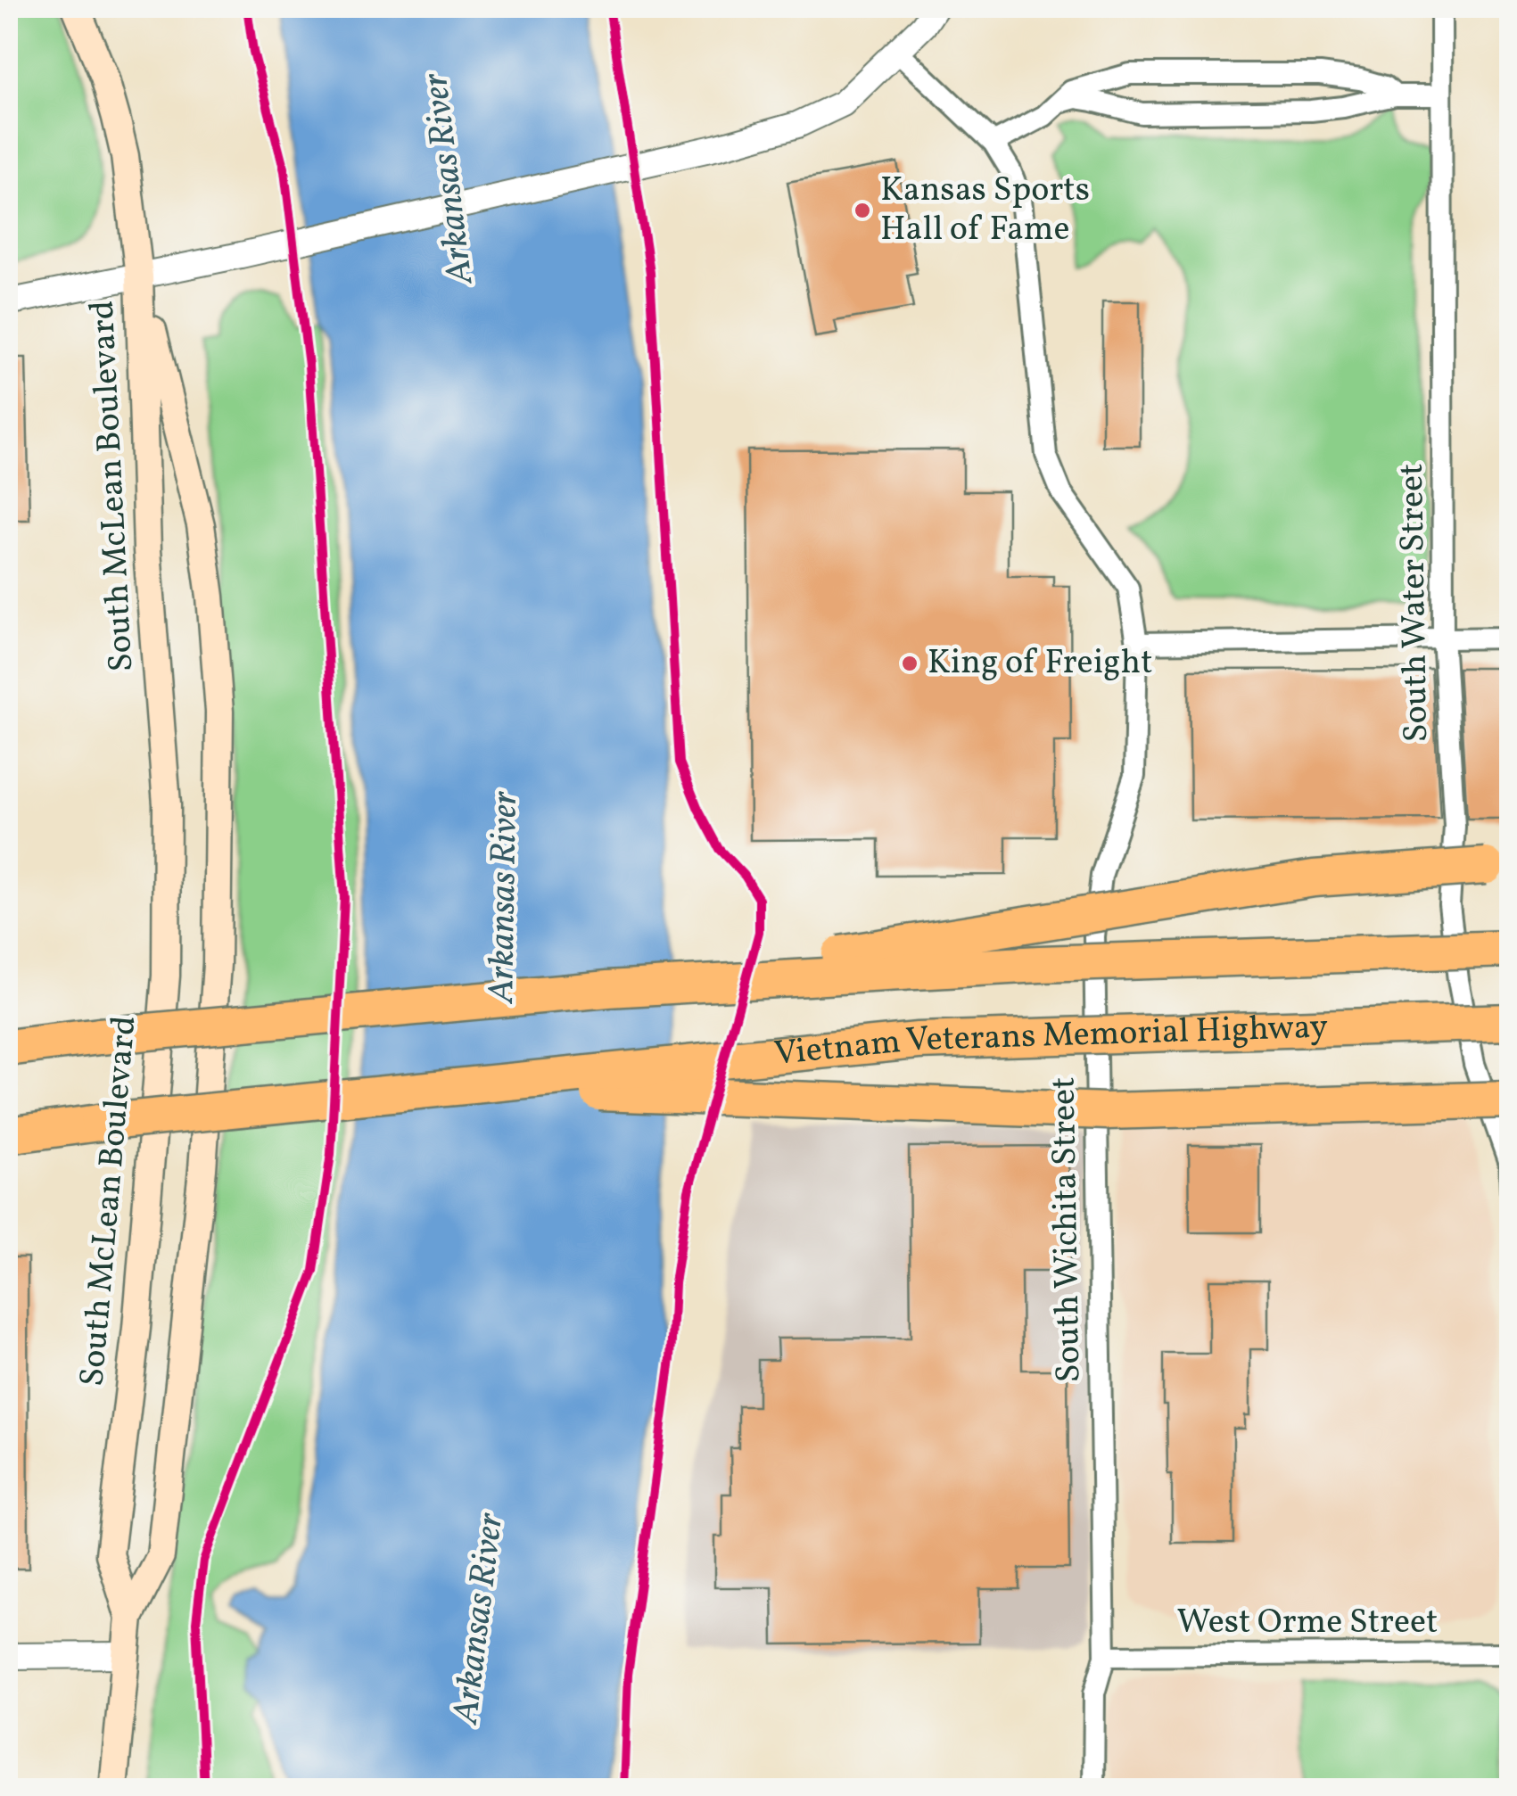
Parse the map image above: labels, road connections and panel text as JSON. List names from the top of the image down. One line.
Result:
{"streets":{"highway":["Vietnam Veterans Memorial Highway"],"main road":["South McLean Boulevard"],"street":["South Water Street","South Wichita Street","West Orme Street"]},"crossings":[["South Wichita Street","West Orme Street"]],"water":["Arkansas River"],"places":["Kansas Sports Hall of Fame","King of Freight"]}
